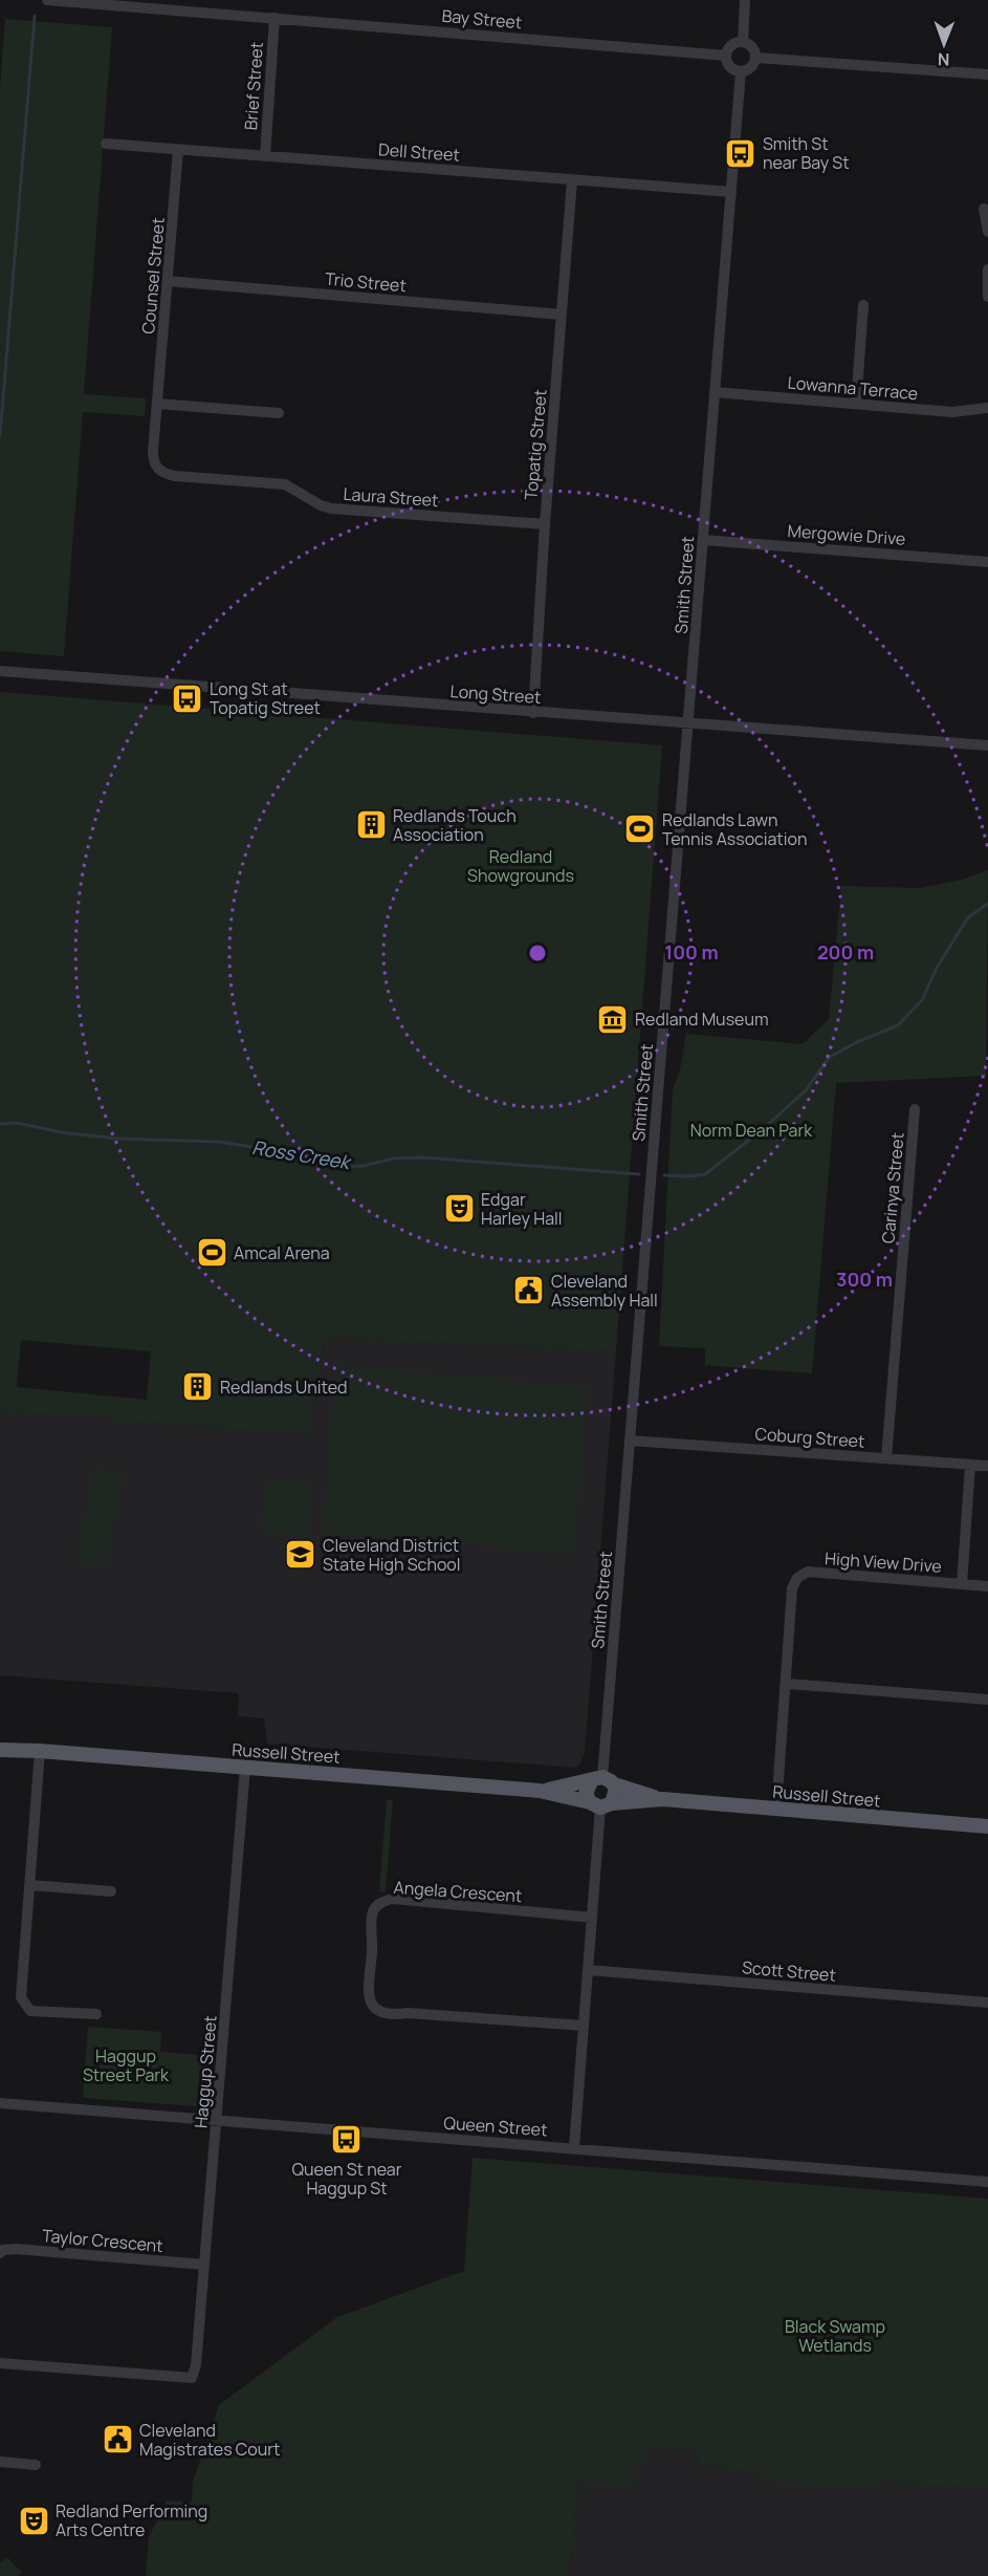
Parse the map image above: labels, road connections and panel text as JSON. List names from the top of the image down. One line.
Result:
{"streets":{"main road":["Russell Street"],"street":["Bay Street","Brief Street","Dell Street","Counsel Street","Trio Street","Lowanna Terrace","Topatig Street","Laura Street","Mergowie Drive","Smith Street","Long Street","Carinya Street","Coburg Street","High View Drive","Angela Crescent","Scott Street","Haggup Street","Queen Street","Taylor Crescent"]},"crossings":[["Bay Street","Brief Street"],["Bay Street","Smith Street"],["Brief Street","Dell Street"],["Dell Street","Counsel Street"],["Dell Street","Topatig Street"],["Dell Street","Smith Street"],["Counsel Street","Trio Street"],["Counsel Street","Laura Street"],["Trio Street","Topatig Street"],["Lowanna Terrace","Smith Street"],["Topatig Street","Laura Street"],["Topatig Street","Long Street"],["Mergowie Drive","Smith Street"],["Smith Street","Long Street"],["Smith Street","Coburg Street"],["Smith Street","Russell Street"],["Carinya Street","Coburg Street"],["Coburg Street","High View Drive"],["High View Drive","Russell Street"],["Russell Street","Haggup Street"],["Haggup Street","Queen Street"],["Haggup Street","Taylor Crescent"]],"water":["Ross Creek"],"parks":["Redland Showgrounds","Norm Dean Park","Haggup Street Park","Black Swamp Wetlands"],"places":{"bus stop":["Smith St near Bay St","Long St at Topatig Street","Queen St near Haggup St"],"building":["Redlands Touch Association","Redlands United"],"sports":["Redlands Lawn Tennis Association","Amcal Arena"],"museum":["Redland Museum"],"theatre":["Edgar Harley Hall","Redland Performing Arts Centre"],"public building":["Cleveland Assembly Hall","Cleveland Magistrates Court"],"school or university":["Cleveland District State High School"]},"north":"bottom","rings":["100 m","200 m","300 m"]}
